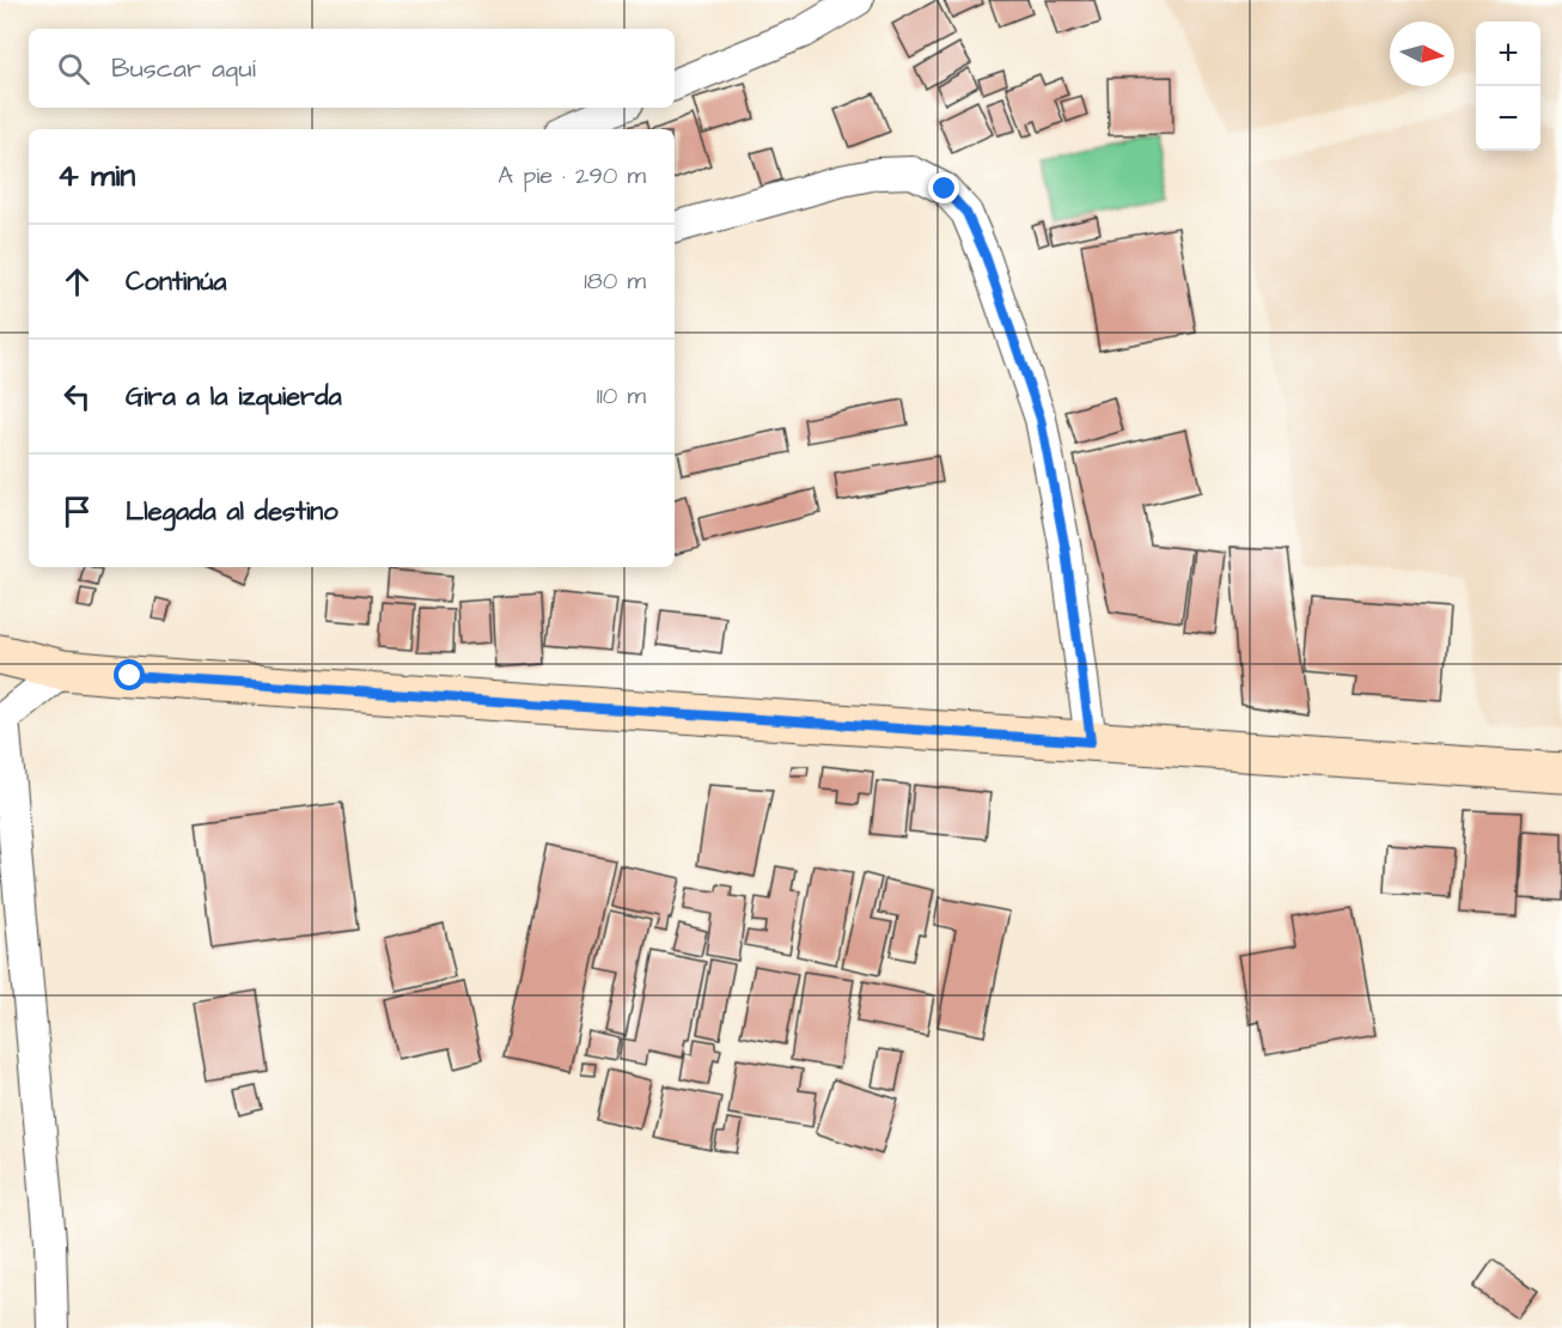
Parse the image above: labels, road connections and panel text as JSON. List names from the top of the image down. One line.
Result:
{"north":"right","page":{"map_buttons":["+","−"],"search":"Buscar aquí","heading":["4 min","A pie · 290 m"],"list":[["Continúa","180 m"],["Gira a la izquierda","110 m"],"Llegada al destino"]}}
